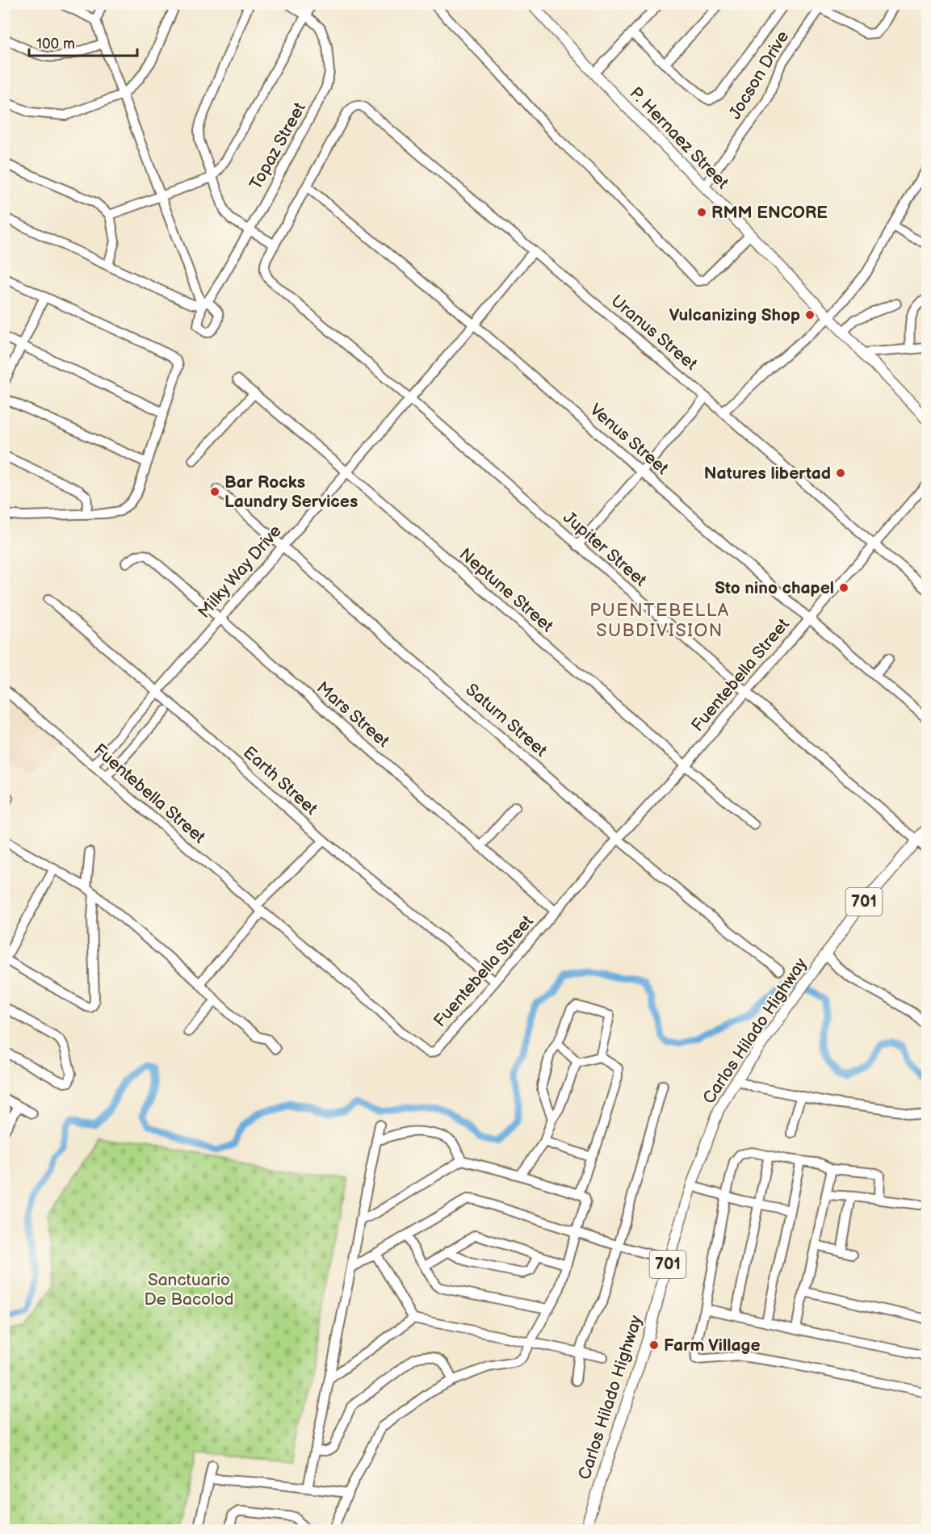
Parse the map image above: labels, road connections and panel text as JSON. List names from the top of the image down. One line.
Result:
{"streets":{"main road":["P. Hernaez Street","701","Carlos Hilado Highway"],"street":["Jocson Drive","Topaz Street","Uranus Street","Venus Street","Jupiter Street","Milky Way Drive","Neptune Street","Fuentebella Street","Mars Street","Saturn Street","Earth Street"]},"crossings":[["Jocson Drive","P. Hernaez Street"],["Uranus Street","Venus Street"],["Uranus Street","Milky Way Drive"],["Uranus Street","Fuentebella Street"],["Venus Street","Milky Way Drive"],["Venus Street","Fuentebella Street"],["Jupiter Street","Milky Way Drive"],["Jupiter Street","Fuentebella Street"],["Jupiter Street","Carlos Hilado Highway"],["Milky Way Drive","Neptune Street"],["Milky Way Drive","Fuentebella Street"],["Milky Way Drive","Mars Street"],["Milky Way Drive","Saturn Street"],["Milky Way Drive","Earth Street"],["Neptune Street","Fuentebella Street"],["Fuentebella Street","Mars Street"],["Fuentebella Street","Saturn Street"],["Fuentebella Street","Earth Street"]],"districts":["PUENTEBELLA SUBDIVISION"],"parks":["Sanctuario De Bacolod"],"places":["RMM ENCORE","Vulcanizing Shop","Natures libertad","Bar Rocks Laundry Services","Sto nino chapel","Farm Village"],"scale_bar":"100 m"}
